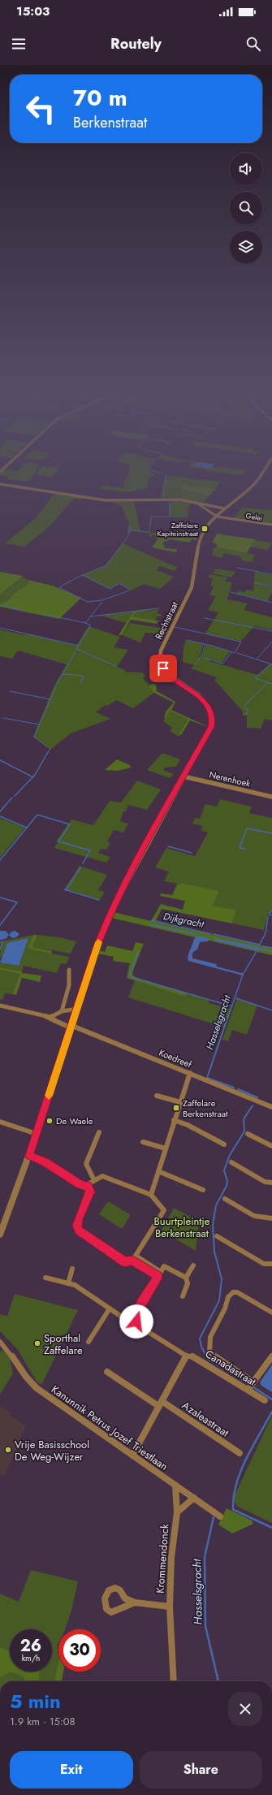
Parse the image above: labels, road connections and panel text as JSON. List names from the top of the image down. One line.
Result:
{"streets":{"street":["Gelei","Rechtstraat","Nerenhoek","Koedreef","Canadastraat","Azaleastraat","Kanunnik Petrus Jozef Triestlaan","Krommendonck"]},"crossings":[["Gelei","Rechtstraat"],["Rechtstraat","Nerenhoek"],["Rechtstraat","Koedreef"],["Kanunnik Petrus Jozef Triestlaan","Krommendonck"]],"water":["Dijkgracht","Hasselsgracht"],"parks":["Buurtpleintje Berkenstraat"],"places":{"transit":["Zaffelare Kapiteinstraat","Zaffelare Berkenstraat"],"other":["De Waele","Sporthal Zaffelare","Vrije Basisschool De Weg-Wijzer"]},"page":{"status":"15:03","header":"Routely","turn":["70 m","Berkenstraat"],"speed":"26 km/h","limit":"30","heading":["5 min","1.9 km · 15:08"],"buttons":["Exit","Share"]}}
